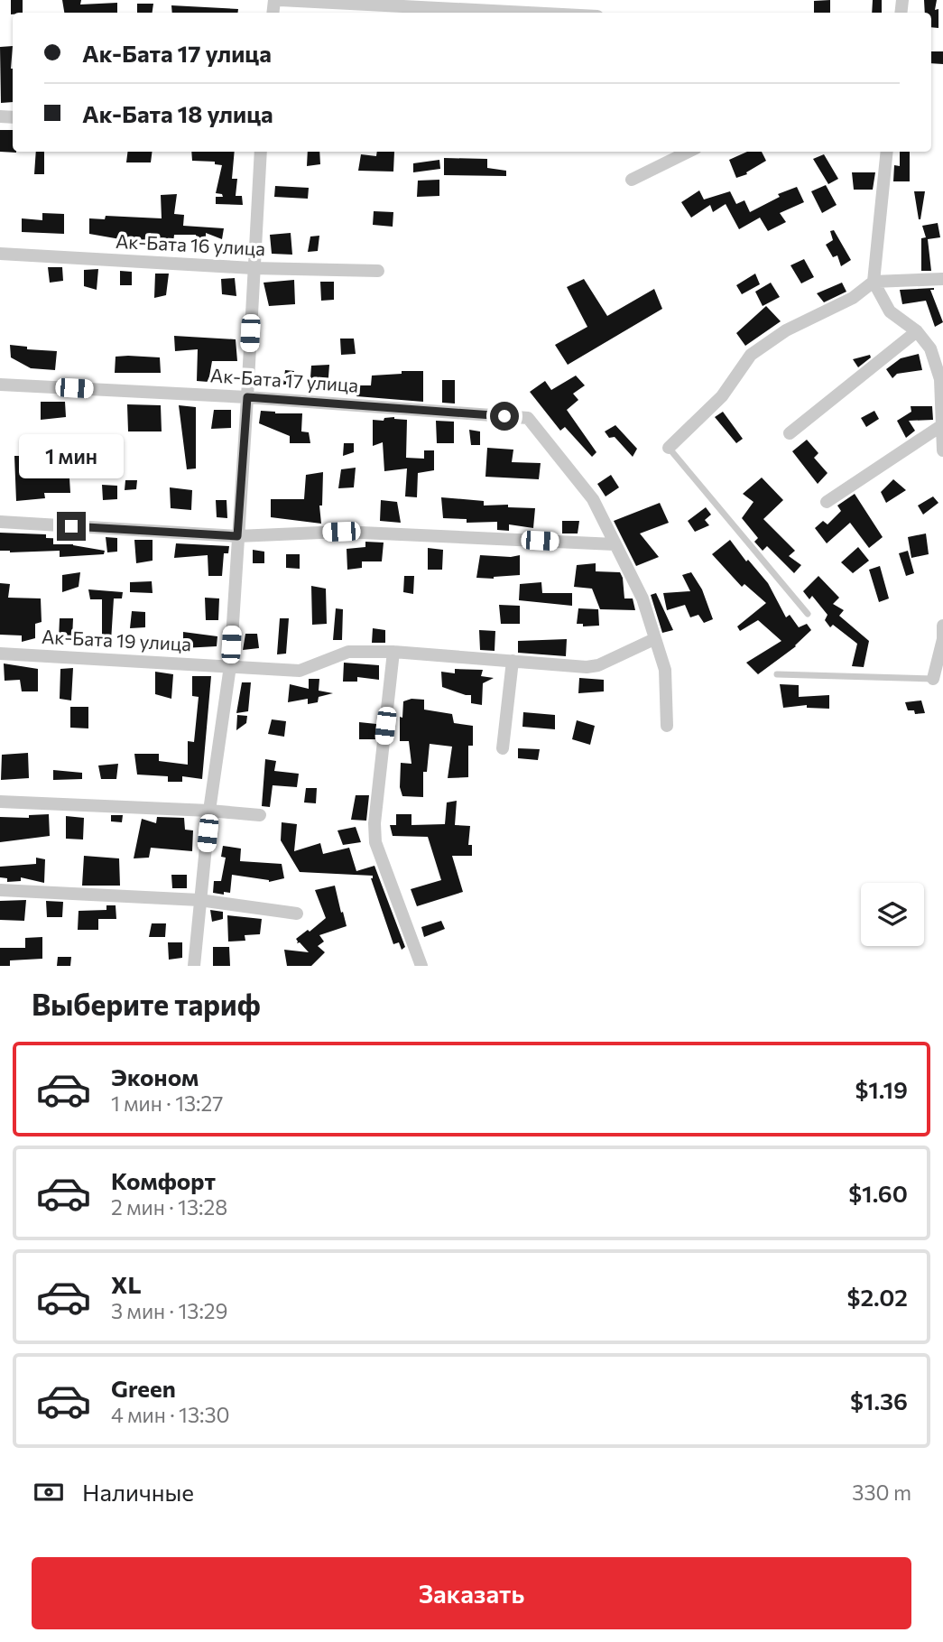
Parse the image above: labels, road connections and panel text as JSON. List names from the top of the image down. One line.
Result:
{"streets":{"street":["Ак-Бата 16 улица","Ак-Бата 17 улица","Ак-Бата 19 улица"]},"page":{"banner":["Ак-Бата 17 улица","Ак-Бата 18 улица"],"bubble":"1 мин","heading":"Выберите тариф","list":[{"name":"Эконом","note":"1 мин · 13:27","value":"$1.19"},{"name":"Комфорт","note":"2 мин · 13:28","value":"$1.60"},{"name":"XL","note":"3 мин · 13:29","value":"$2.02"},{"name":"Green","note":"4 мин · 13:30","value":"$1.36"}],"pay":["Наличные","330 m"],"buttons":"Заказать"}}
